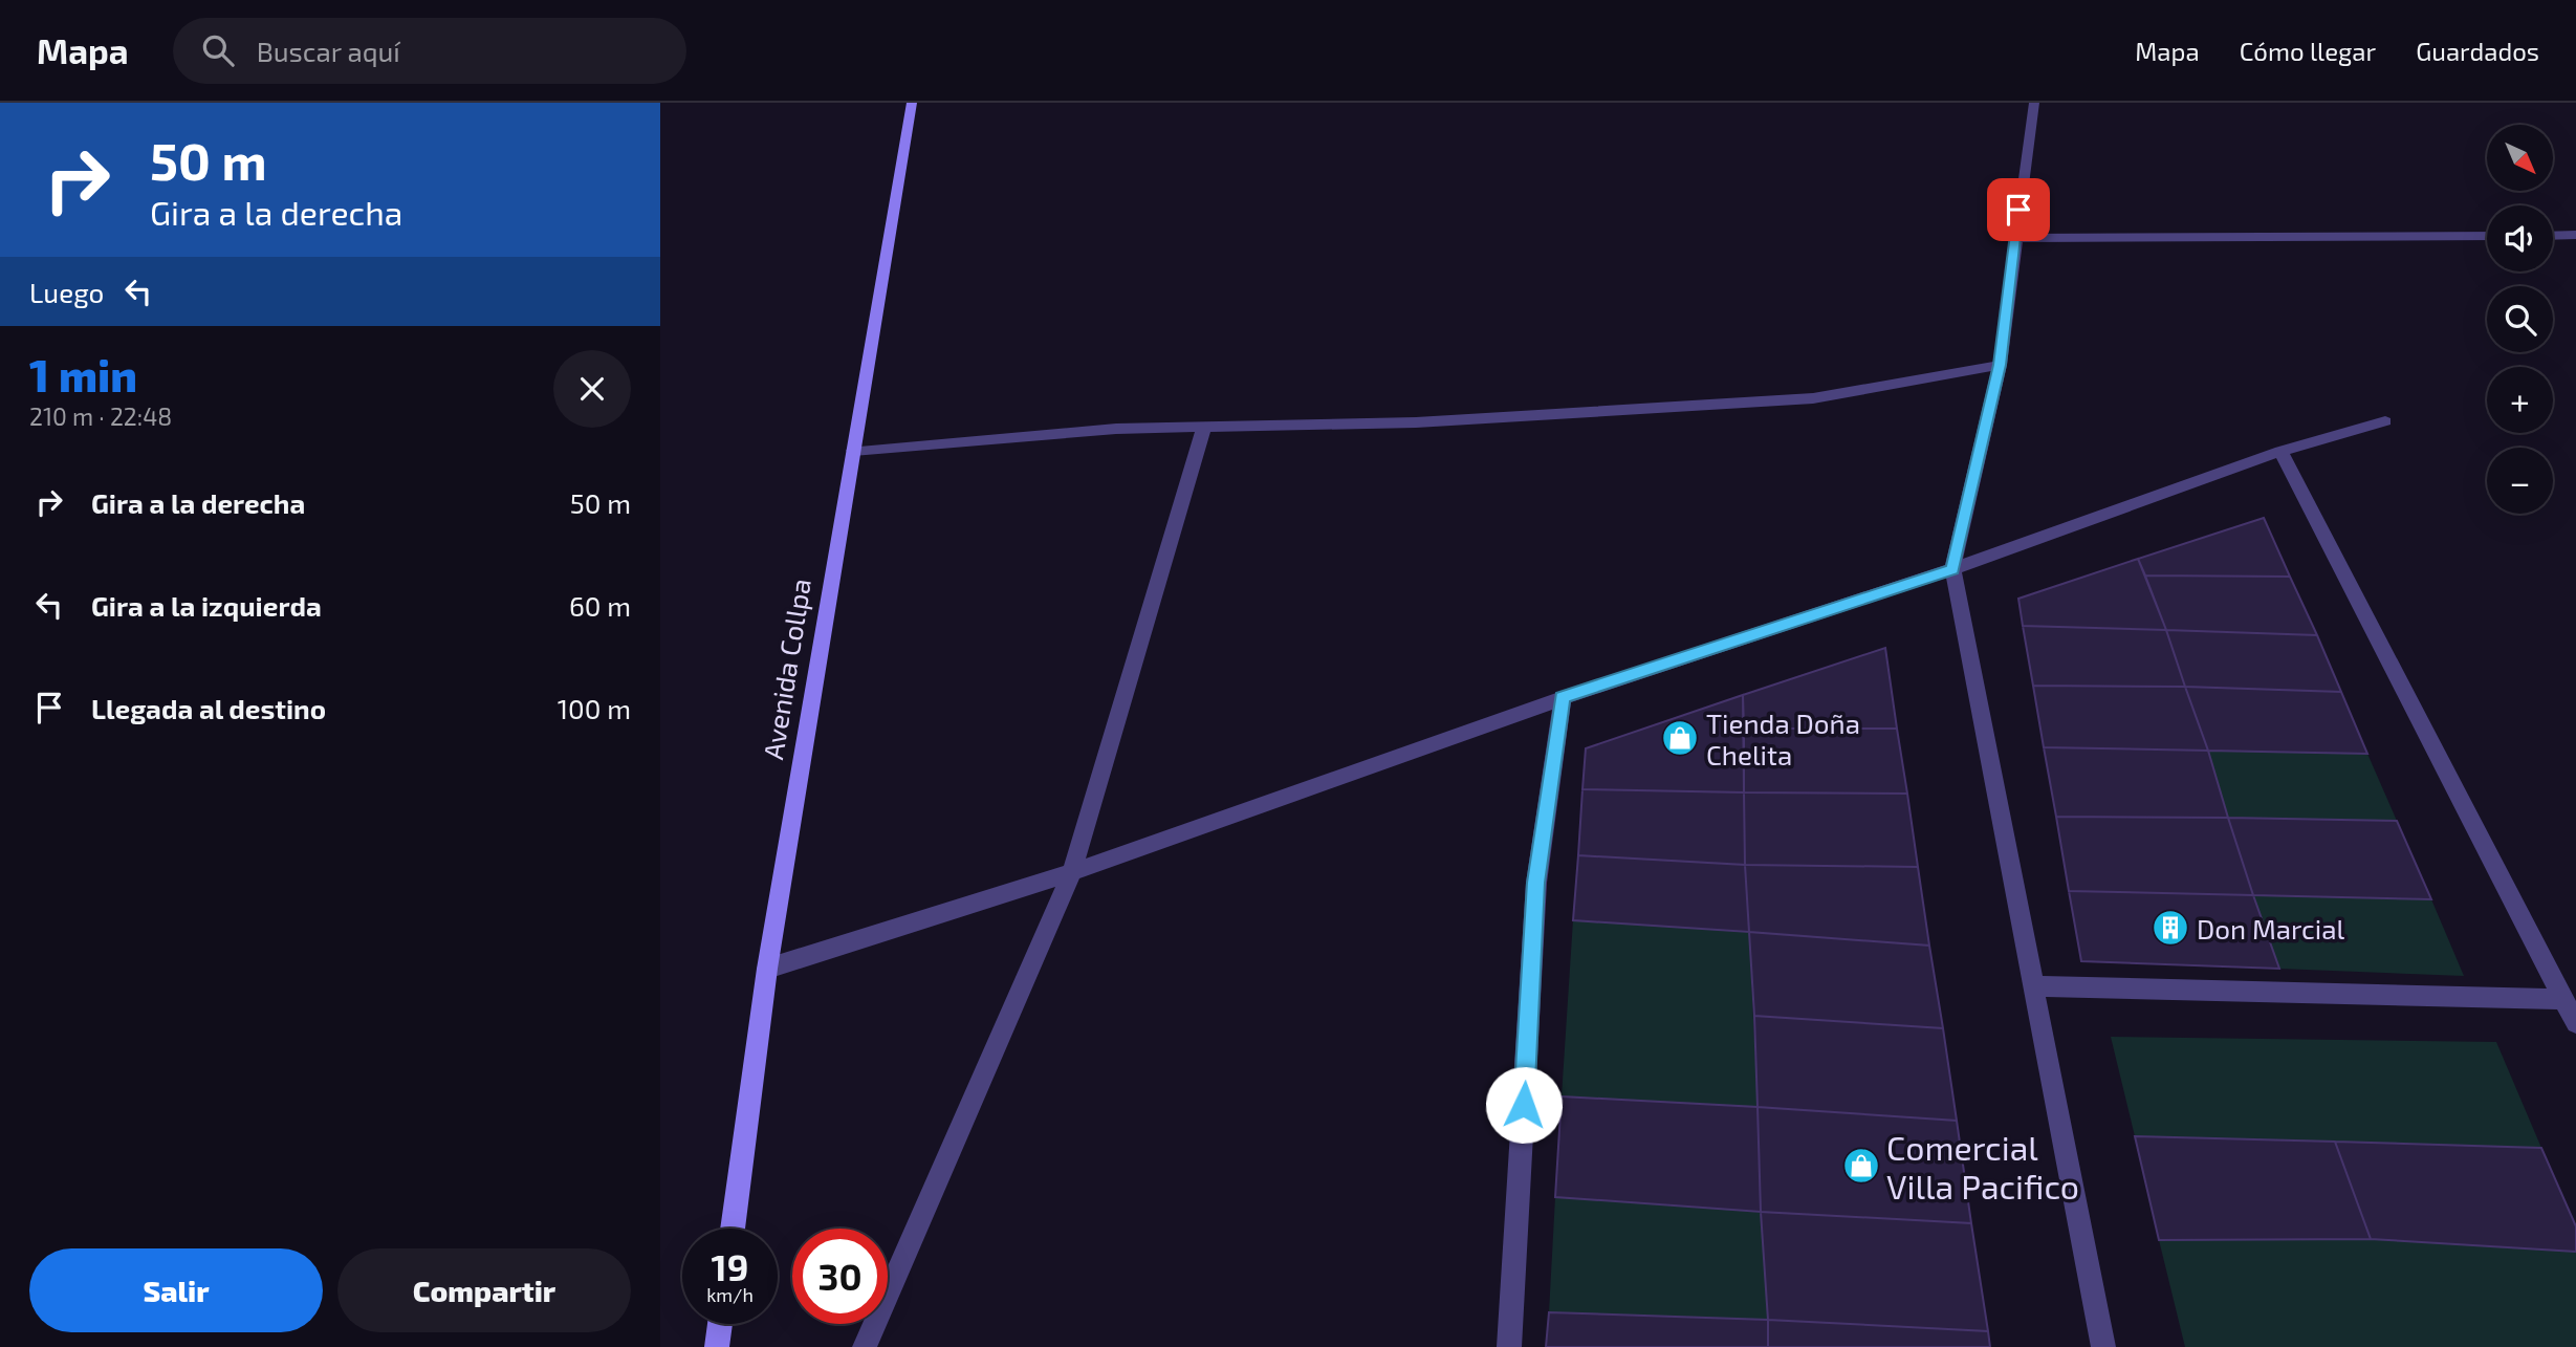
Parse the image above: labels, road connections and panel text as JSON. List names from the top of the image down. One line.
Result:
{"streets":{"main road":["Avenida Collpa"]},"places":{"shop":["Tienda Doña Chelita","Comercial Villa Pacifico"],"building":["Don Marcial"]},"north":"bottom right","page":{"header":"Mapa","search":"Buscar aquí","nav":["Mapa","Cómo llegar","Guardados"],"turn":["50 m","Gira a la derecha"],"map_buttons":["+","−"],"then":"Luego","heading":["1 min","210 m · 22:48"],"list":[{"name":"Gira a la derecha","value":"50 m"},{"name":"Gira a la izquierda","value":"60 m"},{"name":"Llegada al destino","value":"100 m"}],"speed":"19 km/h","limit":"30","buttons":["Salir","Compartir"]}}
